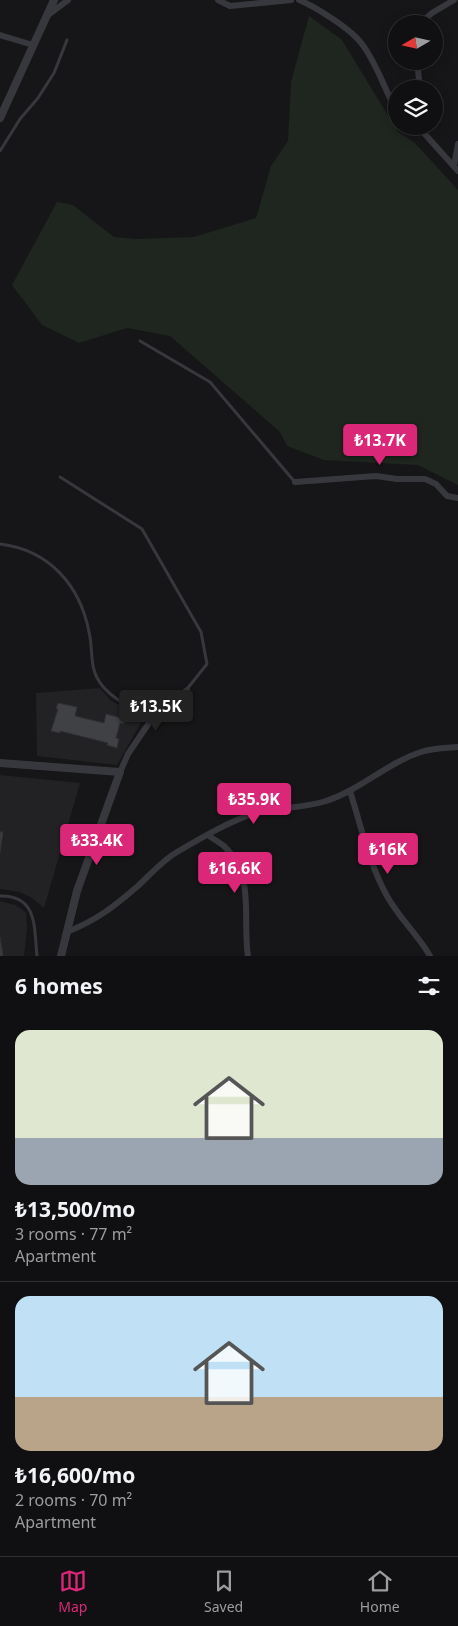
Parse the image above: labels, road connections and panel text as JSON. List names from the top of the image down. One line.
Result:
{"north":"left","page":{"price":["₺13.7K","₺13.5K","₺35.9K","₺33.4K","₺16K","₺16.6K"],"heading":"6 homes","list":[{"name":"₺13,500/mo","note":"3 rooms · 77 m² · Apartment"},{"name":"₺16,600/mo","note":"2 rooms · 70 m² · Apartment"}],"tabs":["Map","Saved","Home"]}}
